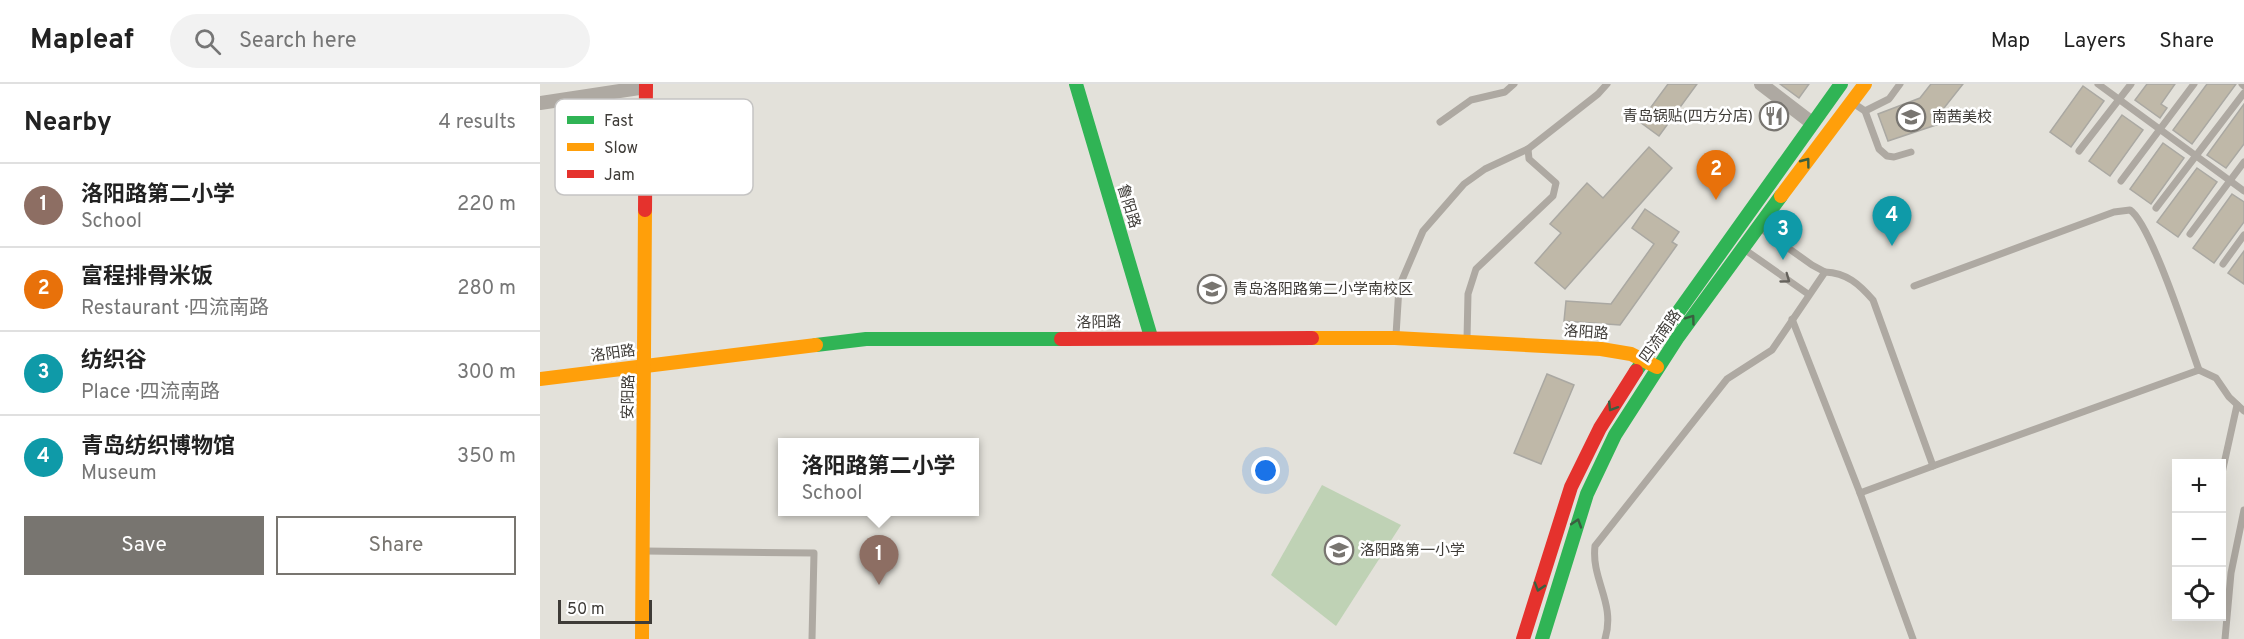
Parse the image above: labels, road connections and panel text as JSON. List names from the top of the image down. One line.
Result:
{"streets":{"street":["鲁阳路","洛阳路","四流南路","安阳路"]},"crossings":[["鲁阳路","洛阳路"],["洛阳路","四流南路"],["洛阳路","安阳路"]],"places":{"restaurant":["青岛锅贴(四方分店)"],"school or university":["南茜美校","青岛洛阳路第二小学南校区","洛阳路第一小学"]},"legend":["Fast","Slow","Jam"],"scale_bar":"50 m","page":{"header":"Mapleaf","search":"Search here","nav":["Map","Layers","Share"],"heading":["Nearby","4 results"],"pins":["2","4","3","1"],"list":[{"mark":"1","name":"洛阳路第二小学","note":"School","value":"220 m"},{"mark":"2","name":"富程排骨米饭","note":"Restaurant · 四流南路","value":"280 m"},{"mark":"3","name":"纺织谷","note":"Place · 四流南路","value":"300 m"},{"mark":"4","name":"青岛纺织博物馆","note":"Museum","value":"350 m"}],"popup":["洛阳路第二小学","School"],"map_buttons":["+","−"],"buttons":["Save","Share"],"scale":"50 m"}}
